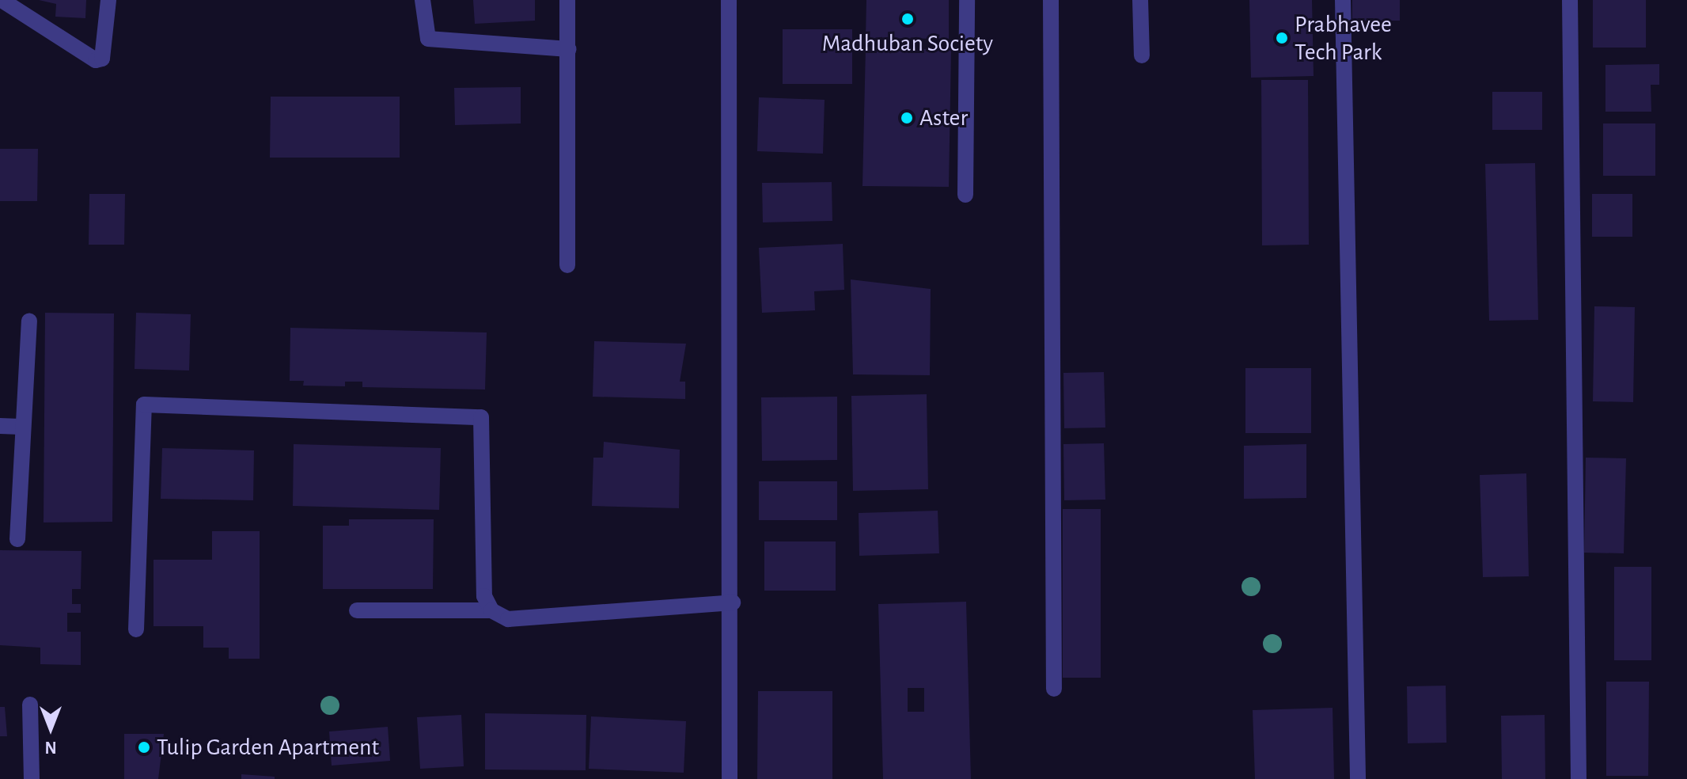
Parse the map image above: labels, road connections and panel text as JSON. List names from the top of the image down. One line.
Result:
{"places":["Madhuban Society","Prabhavee Tech Park","Aster","Tulip Garden Apartment"],"north":"bottom"}
